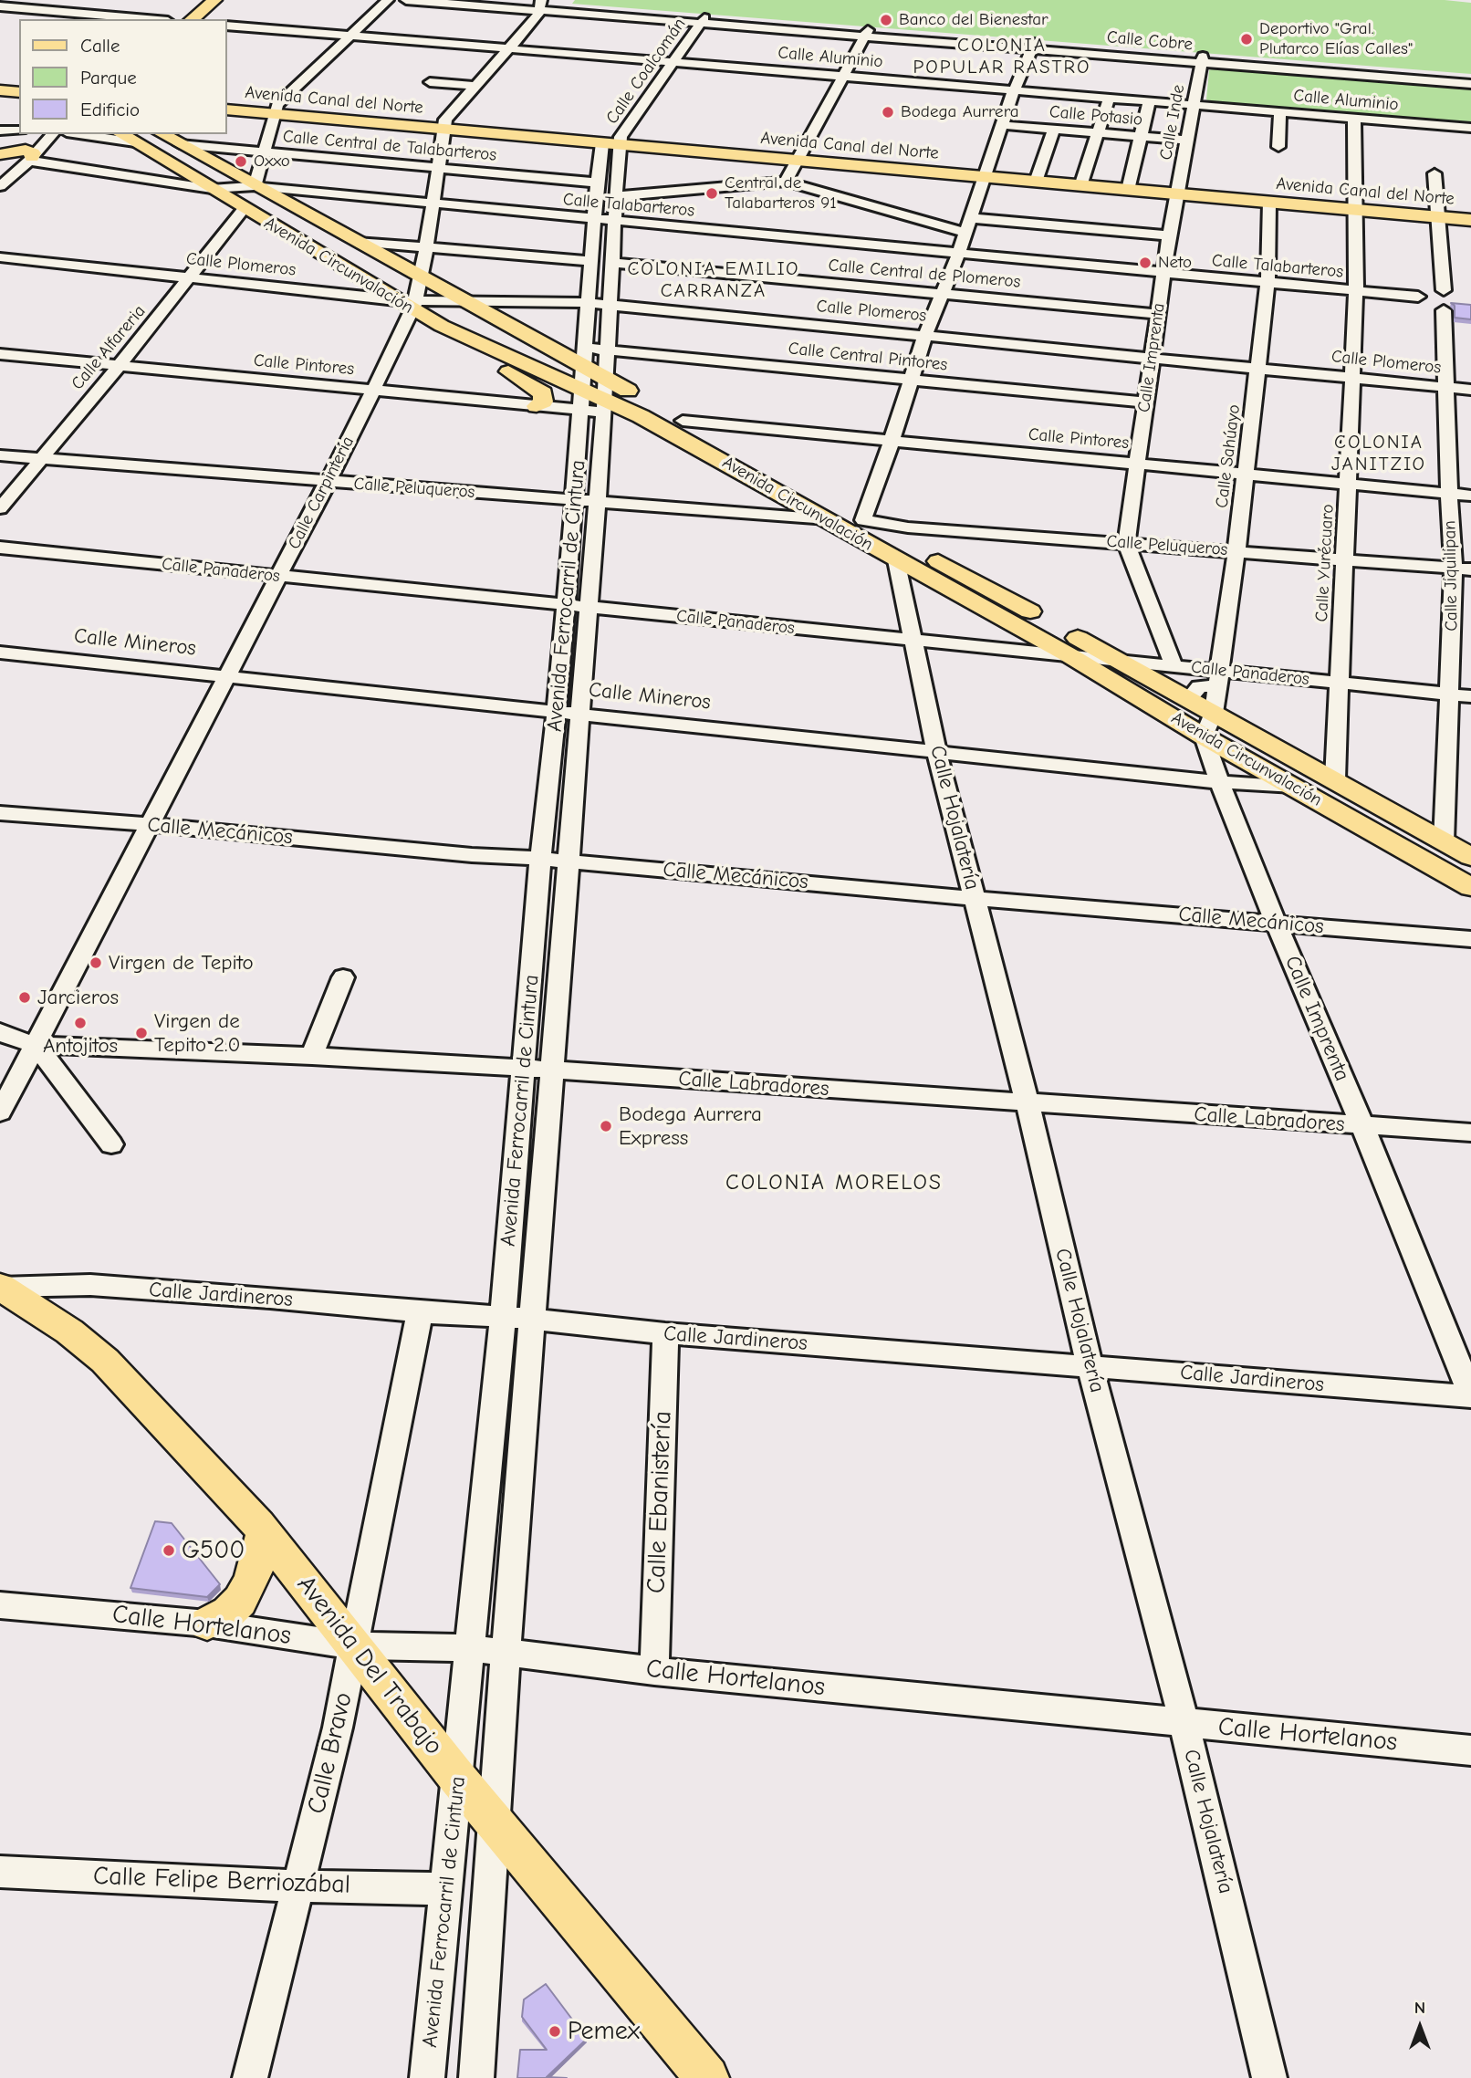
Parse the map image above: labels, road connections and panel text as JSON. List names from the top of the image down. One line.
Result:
{"streets":{"main road":["Avenida Canal del Norte","Avenida Circunvalación","Avenida Del Trabajo"],"street":["Calle Cobre","Calle Aluminio","Calle Coalcomán","Calle Potasio","Calle Inde","Calle Central de Talabarteros","Calle Talabarteros","Calle Plomeros","Calle Central de Plomeros","Calle Alfareria","Calle Central Pintores","Calle Imprenta","Calle Pintores","Calle Sahúayo","Calle Peluqueros","Calle Carpintería","Calle Yurécuaro","Calle Panaderos","Calle Jiquilipan","Avenida Ferrocarril de Cintura","Calle Mineros","Calle Hojalatería","Calle Mecánicos","Calle Labradores","Calle Jardineros","Calle Ebanistería","Calle Hortelanos","Calle Bravo","Calle Felipe Berriozábal"]},"crossings":[["Calle Cobre","Calle Coalcomán"],["Calle Cobre","Calle Inde"],["Calle Cobre","Calle Carpintería"],["Calle Aluminio","Calle Coalcomán"],["Calle Aluminio","Calle Inde"],["Calle Aluminio","Calle Carpintería"],["Calle Aluminio","Calle Yurécuaro"],["Calle Coalcomán","Avenida Canal del Norte"],["Calle Coalcomán","Avenida Ferrocarril de Cintura"],["Avenida Canal del Norte","Calle Inde"],["Avenida Canal del Norte","Calle Imprenta"],["Avenida Canal del Norte","Calle Sahúayo"],["Avenida Canal del Norte","Calle Carpintería"],["Avenida Canal del Norte","Calle Yurécuaro"],["Avenida Canal del Norte","Avenida Ferrocarril de Cintura"],["Calle Potasio","Calle Inde"],["Calle Inde","Calle Imprenta"],["Calle Central de Talabarteros","Avenida Circunvalación"],["Calle Central de Talabarteros","Calle Imprenta"],["Calle Central de Talabarteros","Calle Carpintería"],["Calle Central de Talabarteros","Avenida Ferrocarril de Cintura"],["Calle Talabarteros","Avenida Circunvalación"],["Calle Talabarteros","Calle Imprenta"],["Calle Talabarteros","Calle Sahúayo"],["Calle Talabarteros","Calle Carpintería"],["Calle Talabarteros","Calle Yurécuaro"],["Calle Talabarteros","Avenida Ferrocarril de Cintura"],["Calle Plomeros","Avenida Circunvalación"],["Calle Plomeros","Calle Alfareria"],["Calle Plomeros","Calle Imprenta"],["Calle Plomeros","Calle Sahúayo"],["Calle Plomeros","Calle Carpintería"],["Calle Plomeros","Calle Yurécuaro"],["Calle Plomeros","Calle Jiquilipan"],["Calle Plomeros","Avenida Ferrocarril de Cintura"],["Avenida Circunvalación","Calle Central de Plomeros"],["Avenida Circunvalación","Calle Alfareria"],["Avenida Circunvalación","Calle Central Pintores"],["Avenida Circunvalación","Calle Imprenta"],["Avenida Circunvalación","Calle Pintores"],["Avenida Circunvalación","Calle Sahúayo"],["Avenida Circunvalación","Calle Peluqueros"],["Avenida Circunvalación","Calle Carpintería"],["Avenida Circunvalación","Calle Yurécuaro"],["Avenida Circunvalación","Calle Panaderos"],["Avenida Circunvalación","Calle Jiquilipan"],["Avenida Circunvalación","Avenida Ferrocarril de Cintura"],["Avenida Circunvalación","Calle Mineros"],["Avenida Circunvalación","Calle Hojalatería"],["Calle Central de Plomeros","Calle Imprenta"],["Calle Central de Plomeros","Calle Carpintería"],["Calle Central de Plomeros","Avenida Ferrocarril de Cintura"],["Calle Alfareria","Calle Pintores"],["Calle Alfareria","Calle Peluqueros"],["Calle Central Pintores","Calle Imprenta"],["Calle Central Pintores","Calle Pintores"],["Calle Central Pintores","Avenida Ferrocarril de Cintura"],["Calle Imprenta","Calle Pintores"],["Calle Imprenta","Calle Peluqueros"],["Calle Imprenta","Calle Panaderos"],["Calle Imprenta","Calle Mineros"],["Calle Imprenta","Calle Mecánicos"],["Calle Imprenta","Calle Labradores"],["Calle Imprenta","Calle Jardineros"],["Calle Pintores","Calle Sahúayo"],["Calle Pintores","Calle Carpintería"],["Calle Pintores","Calle Yurécuaro"],["Calle Pintores","Calle Jiquilipan"],["Calle Pintores","Avenida Ferrocarril de Cintura"],["Calle Sahúayo","Calle Peluqueros"],["Calle Sahúayo","Calle Panaderos"],["Calle Peluqueros","Calle Carpintería"],["Calle Peluqueros","Calle Yurécuaro"],["Calle Peluqueros","Calle Jiquilipan"],["Calle Peluqueros","Avenida Ferrocarril de Cintura"],["Calle Carpintería","Calle Panaderos"],["Calle Carpintería","Calle Mineros"],["Calle Carpintería","Calle Mecánicos"],["Calle Carpintería","Calle Labradores"],["Calle Yurécuaro","Calle Panaderos"],["Calle Panaderos","Calle Jiquilipan"],["Calle Panaderos","Avenida Ferrocarril de Cintura"],["Calle Panaderos","Calle Hojalatería"],["Avenida Ferrocarril de Cintura","Calle Mineros"],["Avenida Ferrocarril de Cintura","Calle Mecánicos"],["Avenida Ferrocarril de Cintura","Calle Labradores"],["Avenida Ferrocarril de Cintura","Calle Jardineros"],["Avenida Ferrocarril de Cintura","Calle Hortelanos"],["Avenida Ferrocarril de Cintura","Avenida Del Trabajo"],["Avenida Ferrocarril de Cintura","Calle Felipe Berriozábal"],["Calle Mineros","Calle Hojalatería"],["Calle Hojalatería","Calle Mecánicos"],["Calle Hojalatería","Calle Labradores"],["Calle Hojalatería","Calle Jardineros"],["Calle Hojalatería","Calle Hortelanos"],["Calle Jardineros","Calle Ebanistería"],["Calle Jardineros","Avenida Del Trabajo"],["Calle Jardineros","Calle Bravo"],["Calle Ebanistería","Calle Hortelanos"],["Calle Hortelanos","Avenida Del Trabajo"],["Calle Hortelanos","Calle Bravo"],["Avenida Del Trabajo","Calle Bravo"],["Calle Bravo","Calle Felipe Berriozábal"]],"districts":["COLONIA POPULAR RASTRO","COLONIA EMILIO CARRANZA","COLONIA JANITZIO","COLONIA MORELOS"],"places":["Banco del Bienestar","Deportivo \"Gral. Plutarco Elías Calles\"","Bodega Aurrera","Oxxo","Central de Talabarteros 91","Neto","Virgen de Tepito","Jarcieros","Antojitos","Virgen de Tepito 2.0","Bodega Aurrera Express","G500","Pemex"],"legend":["Calle","Parque","Edificio"],"north":"top"}
